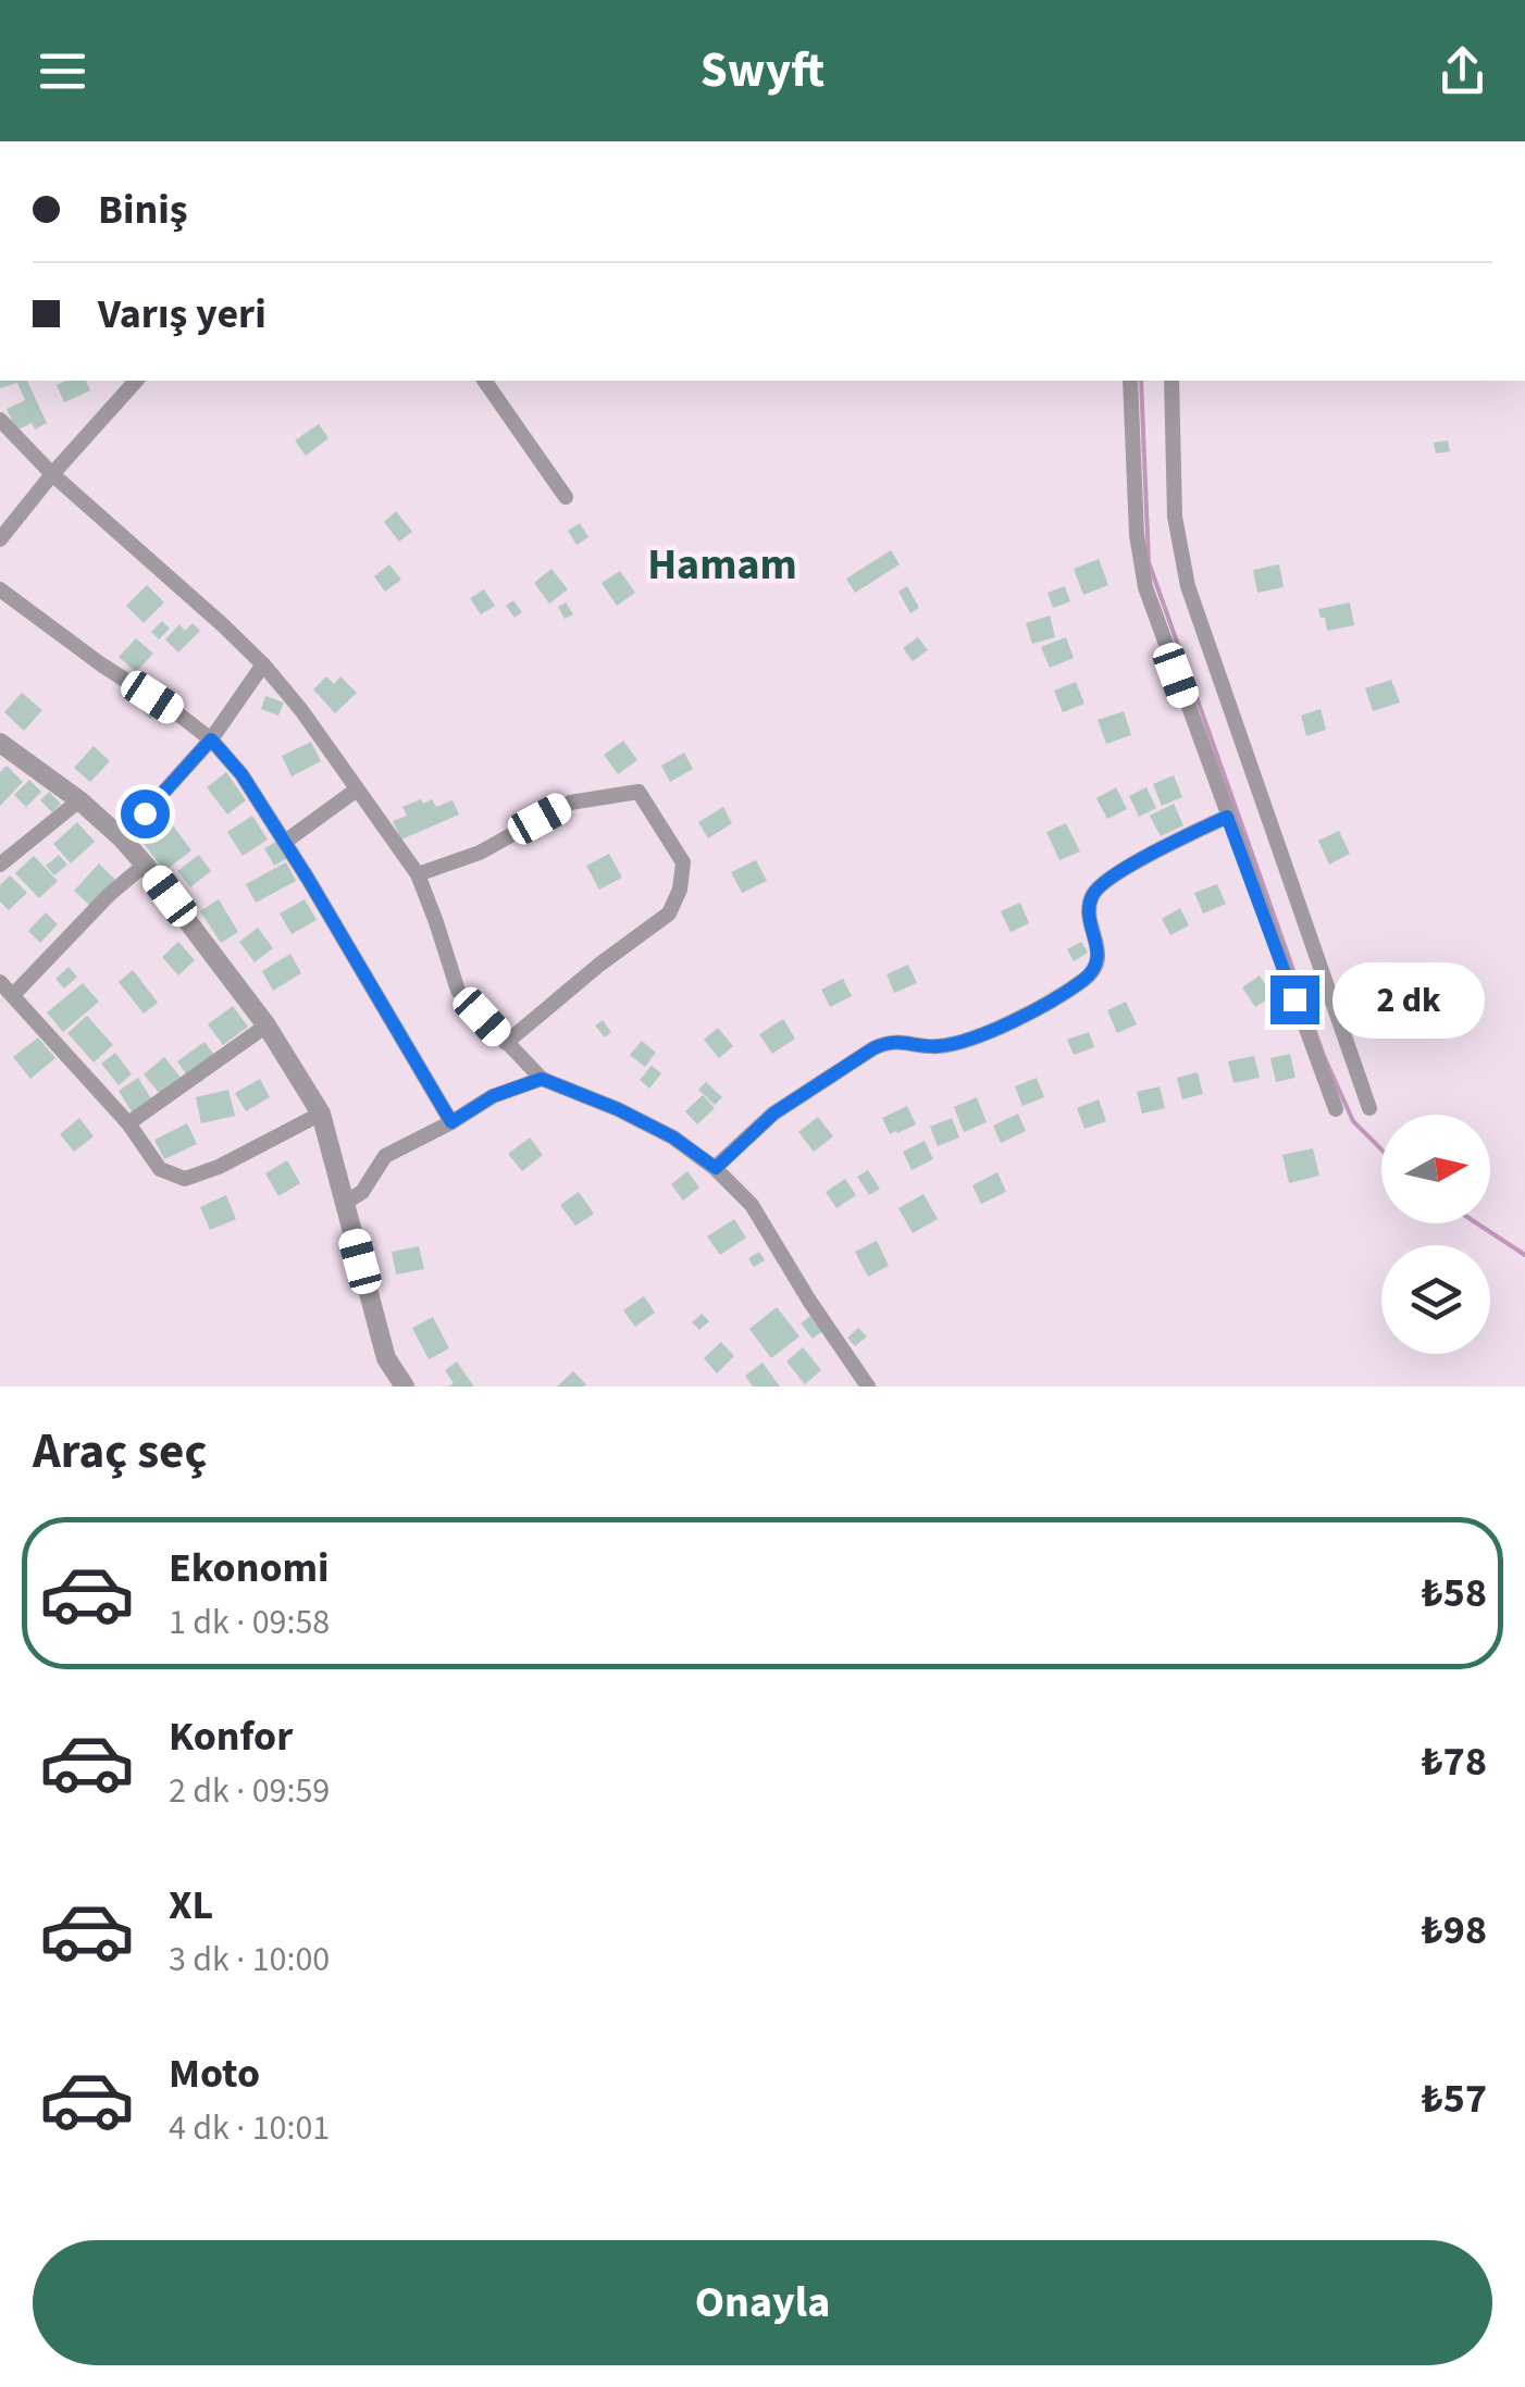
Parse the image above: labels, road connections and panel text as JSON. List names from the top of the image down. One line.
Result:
{"districts":["Hamam"],"north":"right","page":{"header":"Swyft","banner":["Biniş","Varış yeri"],"bubble":"2 dk","heading":"Araç seç","list":[{"name":"Ekonomi","note":"1 dk · 09:58","value":"₺58"},{"name":"Konfor","note":"2 dk · 09:59","value":"₺78"},{"name":"XL","note":"3 dk · 10:00","value":"₺98"},{"name":"Moto","note":"4 dk · 10:01","value":"₺57"}],"buttons":"Onayla"}}
